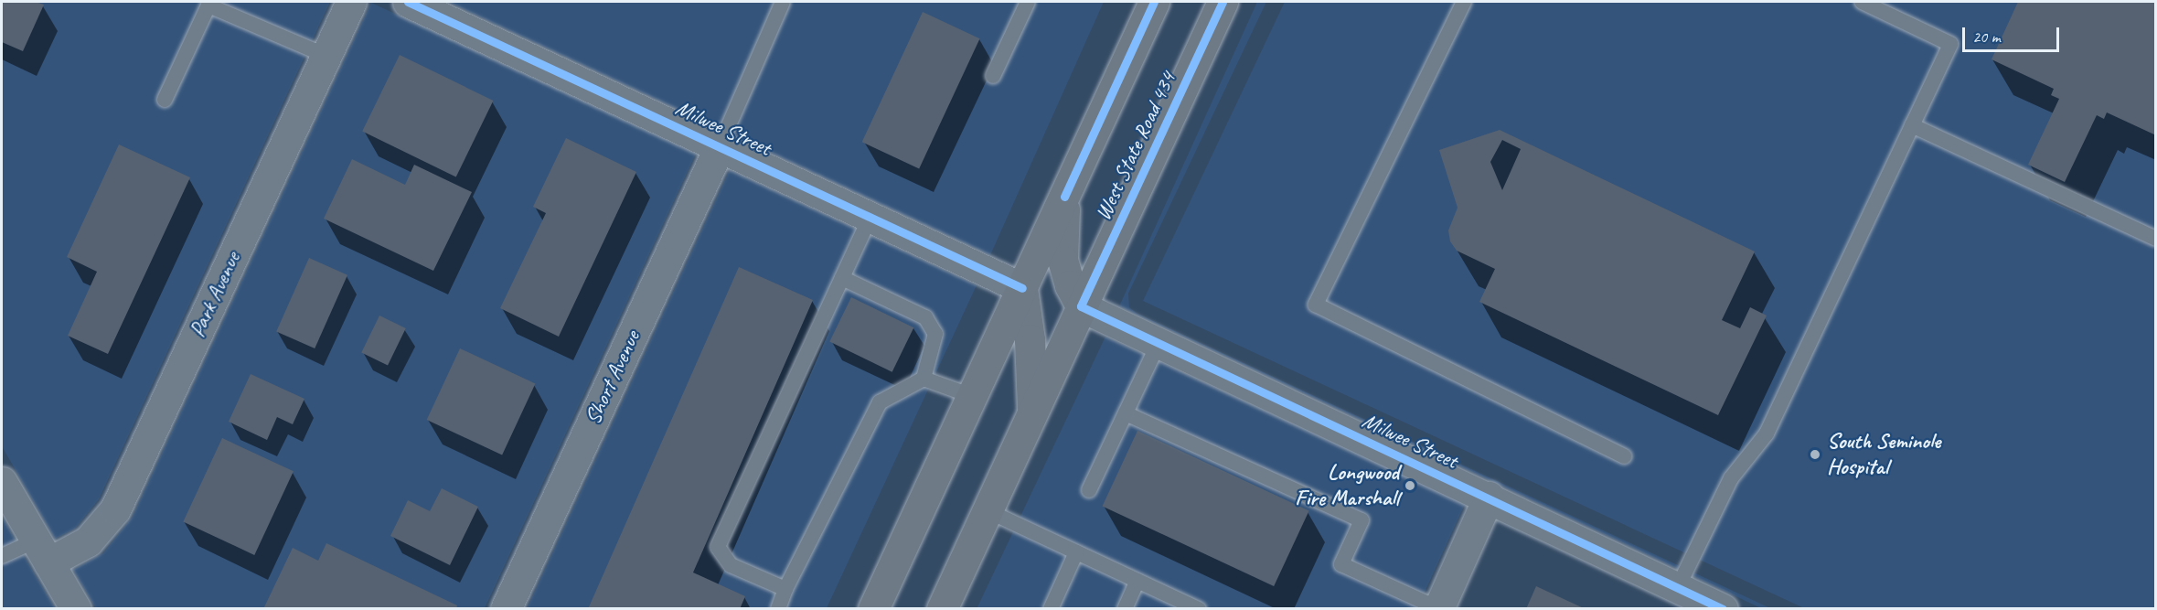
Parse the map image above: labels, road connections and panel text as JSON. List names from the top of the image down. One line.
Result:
{"streets":{"main road":["West State Road 434"],"street":["Milwee Street","Park Avenue","Short Avenue"]},"crossings":[["Milwee Street","West State Road 434"],["Milwee Street","Short Avenue"]],"places":["South Seminole Hospital","Longwood Fire Marshall"],"scale_bar":"20 m"}
